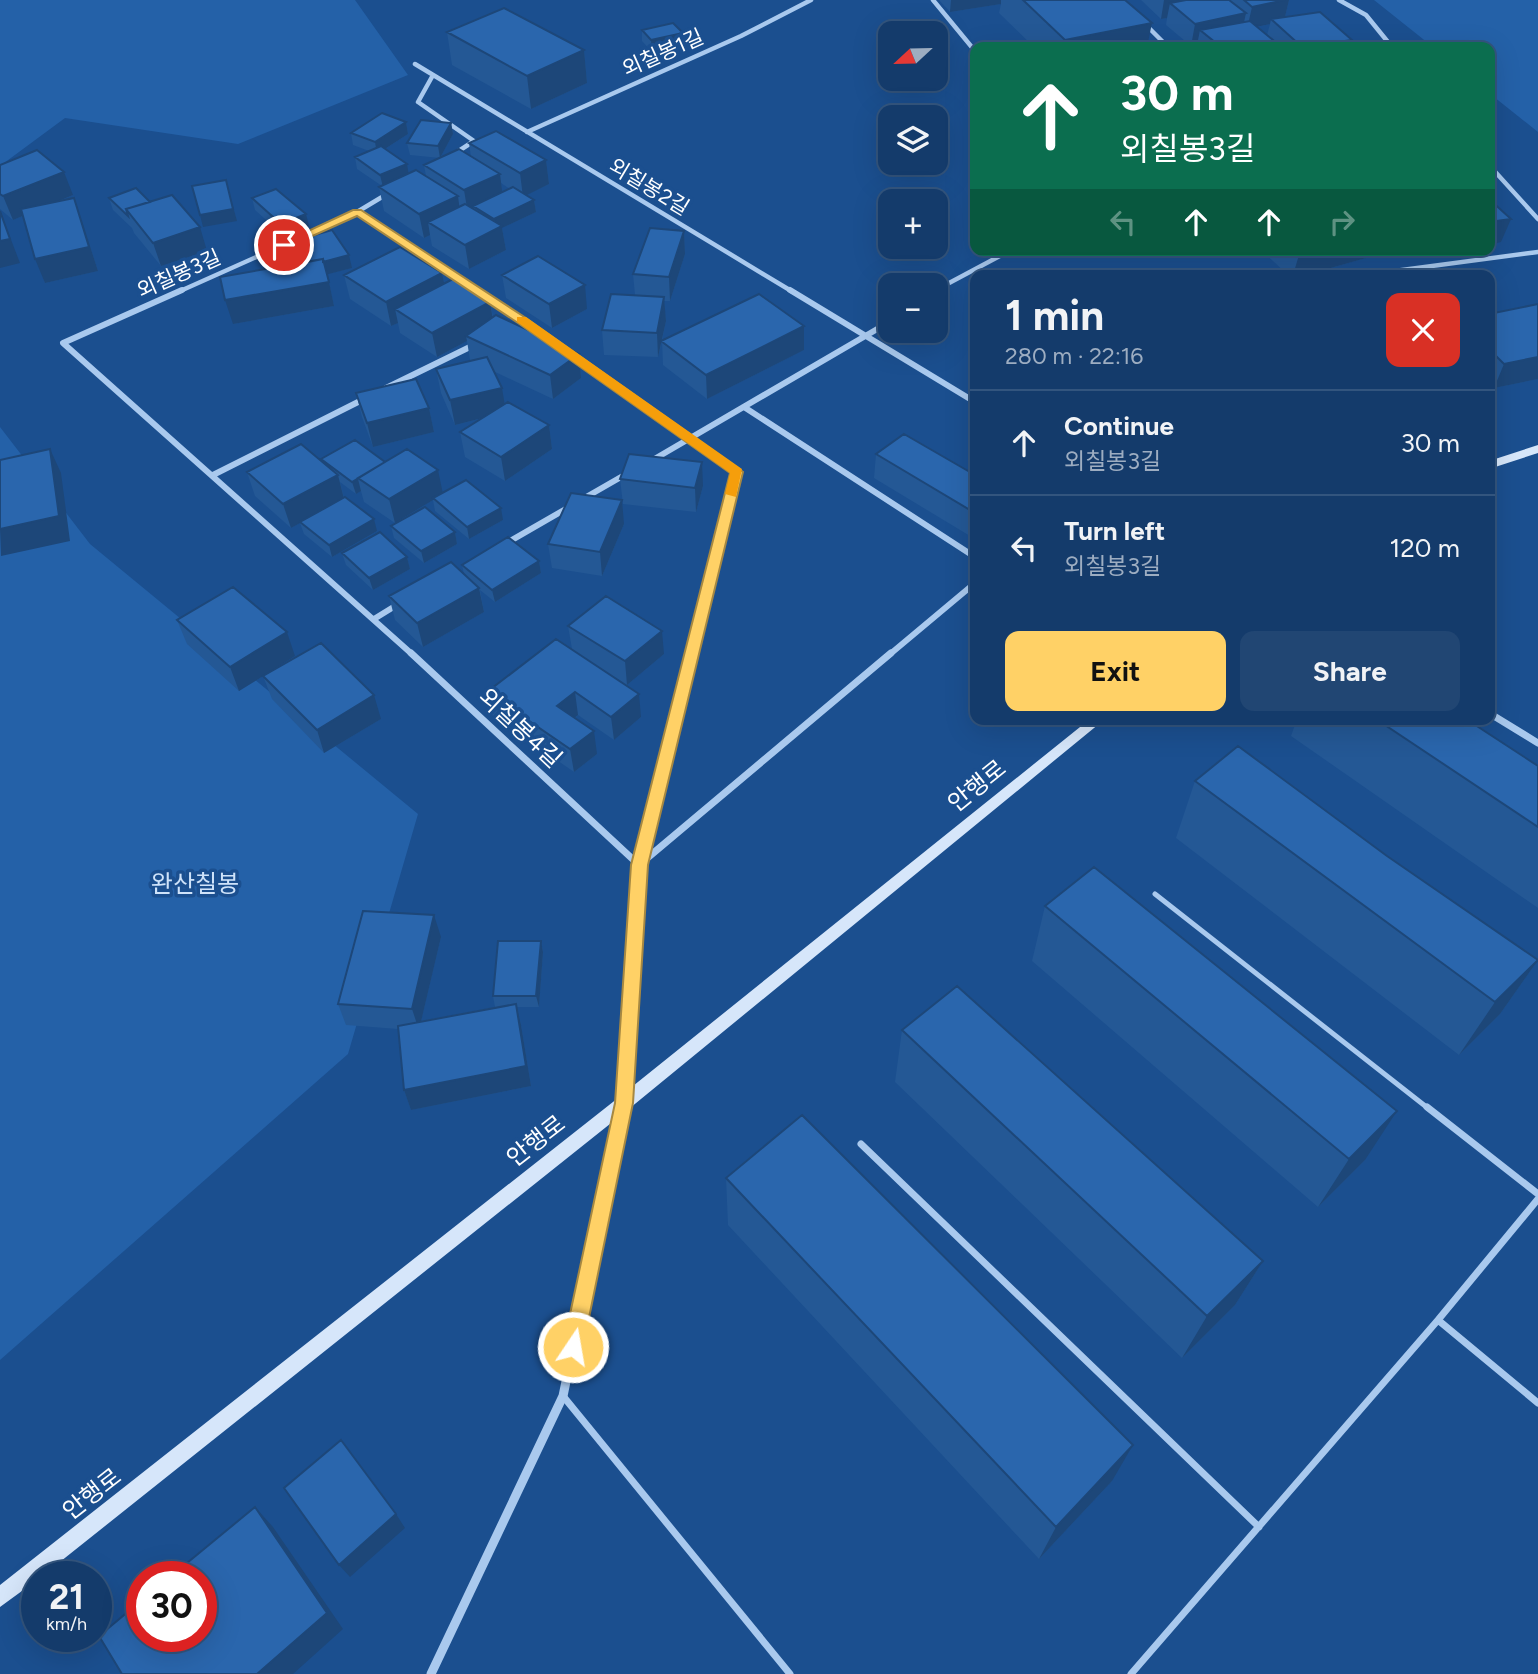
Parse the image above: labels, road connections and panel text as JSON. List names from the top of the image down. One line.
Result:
{"streets":{"street":["외칠봉1길","외칠봉2길","외칠봉3길","외칠봉4길","안행로"]},"crossings":[["외칠봉1길","외칠봉2길"],["외칠봉3길","외칠봉4길"]],"parks":["완산칠봉"],"north":"left","page":{"map_buttons":["+","−"],"turn":["30 m","외칠봉3길"],"heading":["1 min","280 m · 22:16"],"list":[{"name":"Continue","note":"외칠봉3길","value":"30 m"},{"name":"Turn left","note":"외칠봉3길","value":"120 m"}],"buttons":["Exit","Share"],"speed":"21 km/h","limit":"30"}}
